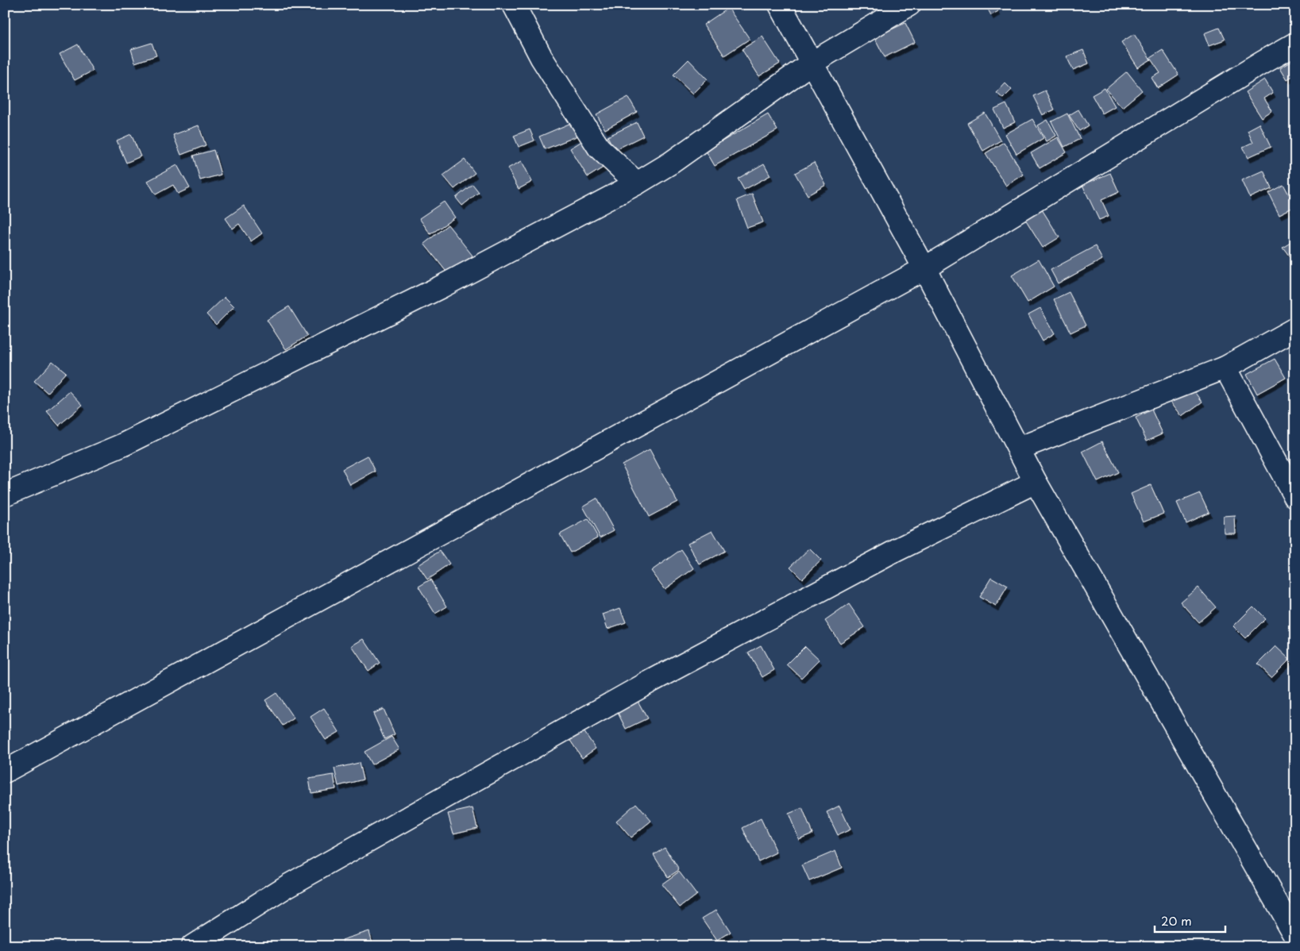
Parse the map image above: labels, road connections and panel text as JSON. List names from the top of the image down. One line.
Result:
{"scale_bar":"20 m"}
